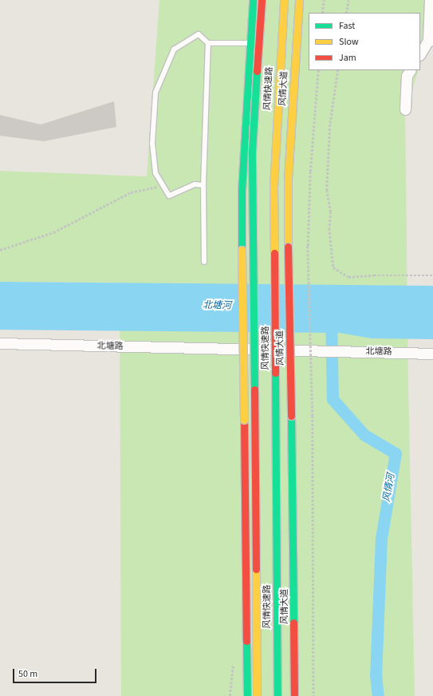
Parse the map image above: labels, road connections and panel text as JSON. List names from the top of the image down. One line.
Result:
{"streets":{"main road":["风情快速路","风情大道"],"street":["北塘路"]},"water":["北塘河","风情河"],"legend":["Fast","Slow","Jam"],"scale_bar":"50 m"}
